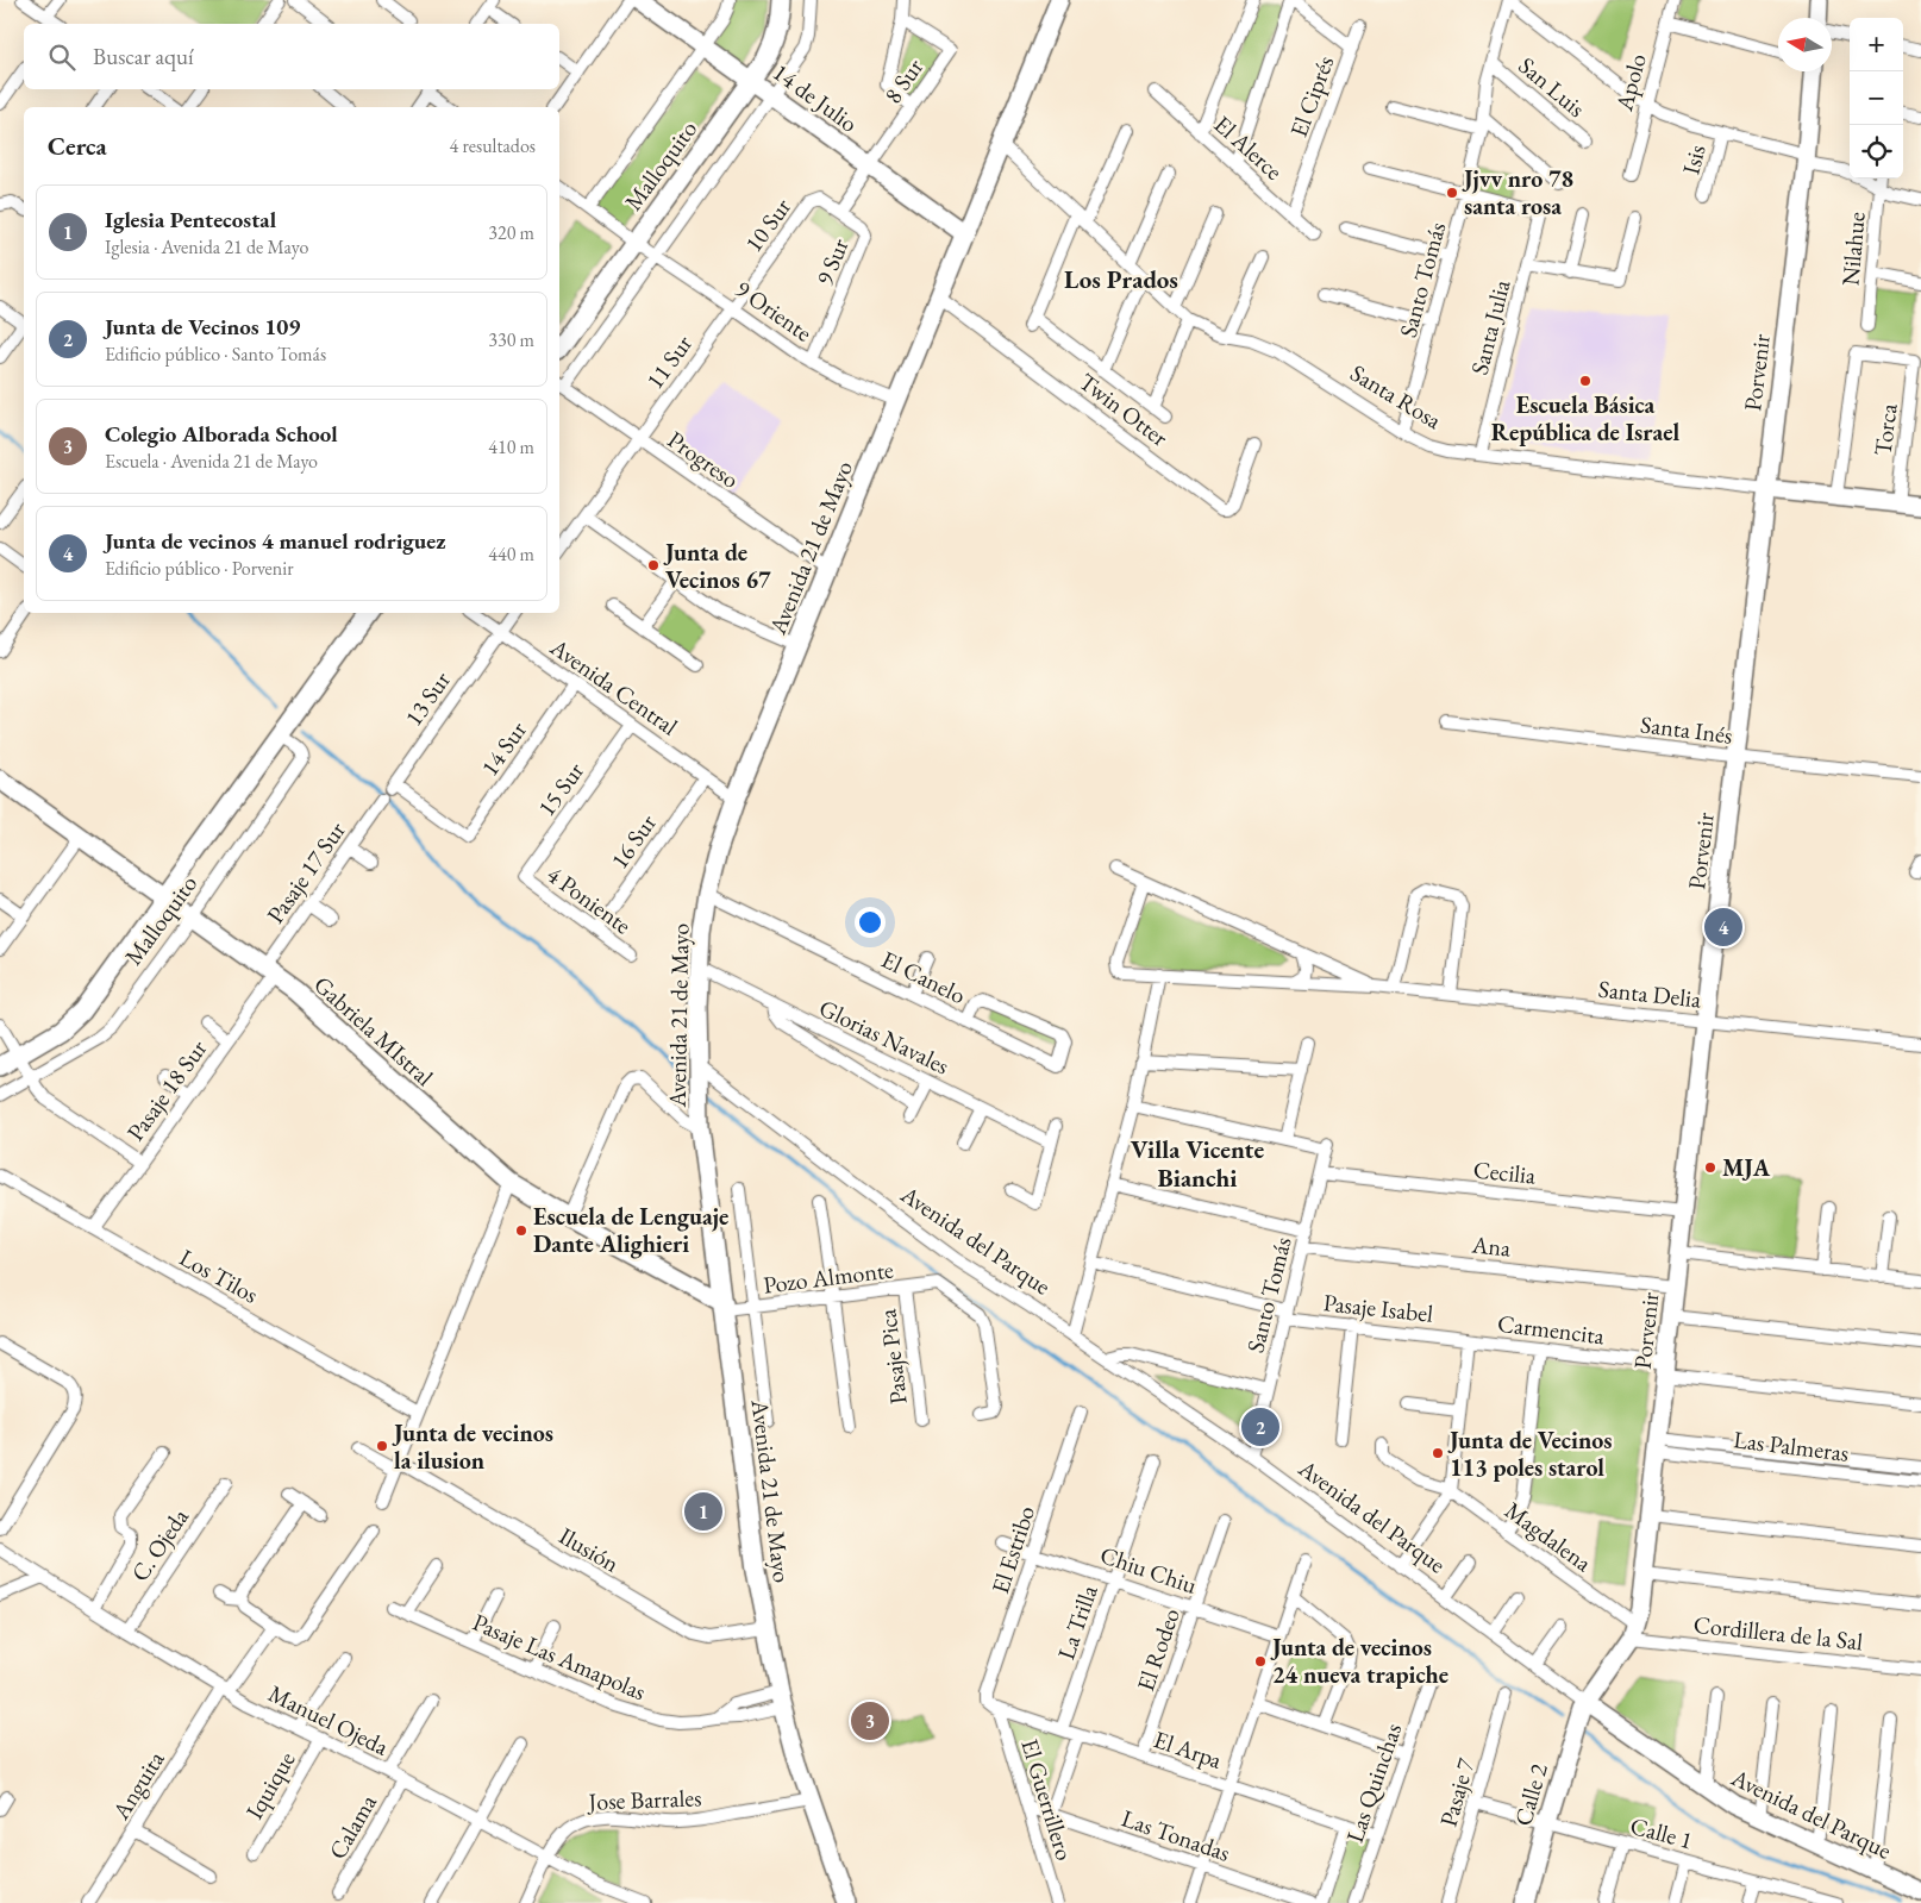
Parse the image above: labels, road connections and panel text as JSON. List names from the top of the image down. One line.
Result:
{"streets":{"street":["8 Sur","Apolo","San Luis","El Ciprés","14 de Julio","El Alerce","Isis","Malloquito","10 Sur","Nilahue","9 Sur","Santo Tomás","9 Oriente","Santa Julia","11 Sur","Porvenir","Santa Rosa","Twin Otter","Torca","Progreso","Avenida 21 de Mayo","Avenida Central","13 Sur","Santa Inés","14 Sur","15 Sur","16 Sur","Pasaje 17 Sur","4 Poniente","El Canelo","Santa Delia","Gabriela MIstral","Glorias Navales","Pasaje 18 Sur","Cecilia","Avenida del Parque","Ana","Los Tilos","Pozo Almonte","Pasaje Isabel","Carmencita","Pasaje Pica","Las Palmeras","Magdalena","C. Ojeda","Ilusión","El Estribo","Chiu Chiu","La Trilla","Cordillera de la Sal","El Rodeo","Pasaje Las Amapolas","Manuel Ojeda","El Arpa","Las Quinchas","Anguita","Iquique","Pasaje 7","Calle 2","Jose Barrales","El Guerrillero","Calama","Calle 1","Las Tonadas"]},"crossings":[["8 Sur","14 de Julio"],["8 Sur","9 Sur"],["San Luis","Santo Tomás"],["El Ciprés","El Alerce"],["14 de Julio","Malloquito"],["14 de Julio","Avenida 21 de Mayo"],["Malloquito","9 Oriente"],["Malloquito","Gabriela MIstral"],["10 Sur","9 Sur"],["10 Sur","9 Oriente"],["10 Sur","11 Sur"],["9 Sur","9 Oriente"],["Santo Tomás","Santa Julia"],["Santo Tomás","Santa Rosa"],["Santo Tomás","Cecilia"],["Santo Tomás","Avenida del Parque"],["Santo Tomás","Ana"],["Santo Tomás","Pasaje Isabel"],["9 Oriente","11 Sur"],["9 Oriente","Avenida 21 de Mayo"],["Santa Julia","Santa Rosa"],["11 Sur","Progreso"],["Porvenir","Santa Rosa"],["Porvenir","Santa Inés"],["Porvenir","Santa Delia"],["Porvenir","Cecilia"],["Porvenir","Avenida del Parque"],["Porvenir","Ana"],["Porvenir","Carmencita"],["Porvenir","Las Palmeras"],["Porvenir","Magdalena"],["Porvenir","Cordillera de la Sal"],["Porvenir","Calle 2"],["Santa Rosa","Torca"],["Santa Rosa","Avenida 21 de Mayo"],["Twin Otter","Avenida 21 de Mayo"],["Progreso","Avenida 21 de Mayo"],["Avenida 21 de Mayo","Avenida Central"],["Avenida 21 de Mayo","El Canelo"],["Avenida 21 de Mayo","Gabriela MIstral"],["Avenida 21 de Mayo","Glorias Navales"],["Avenida 21 de Mayo","Avenida del Parque"],["Avenida 21 de Mayo","Pozo Almonte"],["Avenida 21 de Mayo","Ilusión"],["Avenida 21 de Mayo","Pasaje Las Amapolas"],["Avenida 21 de Mayo","Jose Barrales"],["Avenida Central","13 Sur"],["Avenida Central","14 Sur"],["Avenida Central","15 Sur"],["Avenida Central","16 Sur"],["13 Sur","14 Sur"],["13 Sur","Pasaje 17 Sur"],["14 Sur","Pasaje 17 Sur"],["15 Sur","4 Poniente"],["16 Sur","4 Poniente"],["Pasaje 17 Sur","Gabriela MIstral"],["Pasaje 17 Sur","Pasaje 18 Sur"],["Gabriela MIstral","Pasaje 18 Sur"],["Gabriela MIstral","Pozo Almonte"],["Pasaje 18 Sur","Los Tilos"],["Avenida del Parque","Calle 2"],["Pozo Almonte","Pasaje Pica"],["Pasaje Isabel","Carmencita"],["Magdalena","Cordillera de la Sal"],["C. Ojeda","Manuel Ojeda"],["El Estribo","Chiu Chiu"],["El Estribo","El Arpa"],["El Estribo","El Guerrillero"],["Chiu Chiu","La Trilla"],["Chiu Chiu","El Rodeo"],["La Trilla","El Arpa"],["El Rodeo","El Arpa"],["Manuel Ojeda","Anguita"],["Manuel Ojeda","Iquique"],["Manuel Ojeda","Jose Barrales"],["Manuel Ojeda","Calama"],["El Arpa","Las Quinchas"],["El Arpa","El Guerrillero"],["Pasaje 7","Calle 1"],["Calle 2","Calle 1"],["El Guerrillero","Las Tonadas"]],"districts":["Los Prados","Villa Vicente Bianchi"],"places":["Jjvv nro 78 santa rosa","Escuela Básica República de Israel","Junta de Vecinos 67","MJA","Escuela de Lenguaje Dante Alighieri","Junta de vecinos la ilusion","Junta de Vecinos 113 poles starol","Junta de vecinos 24 nueva trapiche"],"north":"left","page":{"map_buttons":["+","−"],"search":"Buscar aquí","heading":["Cerca","4 resultados"],"list":[{"mark":"1","name":"Iglesia Pentecostal","note":"Iglesia · Avenida 21 de Mayo","value":"320 m"},{"mark":"2","name":"Junta de Vecinos 109","note":"Edificio público · Santo Tomás","value":"330 m"},{"mark":"3","name":"Colegio Alborada School","note":"Escuela · Avenida 21 de Mayo","value":"410 m"},{"mark":"4","name":"Junta de vecinos 4 manuel rodriguez","note":"Edificio público · Porvenir","value":"440 m"}],"pins":["4","2","1","3"]}}
